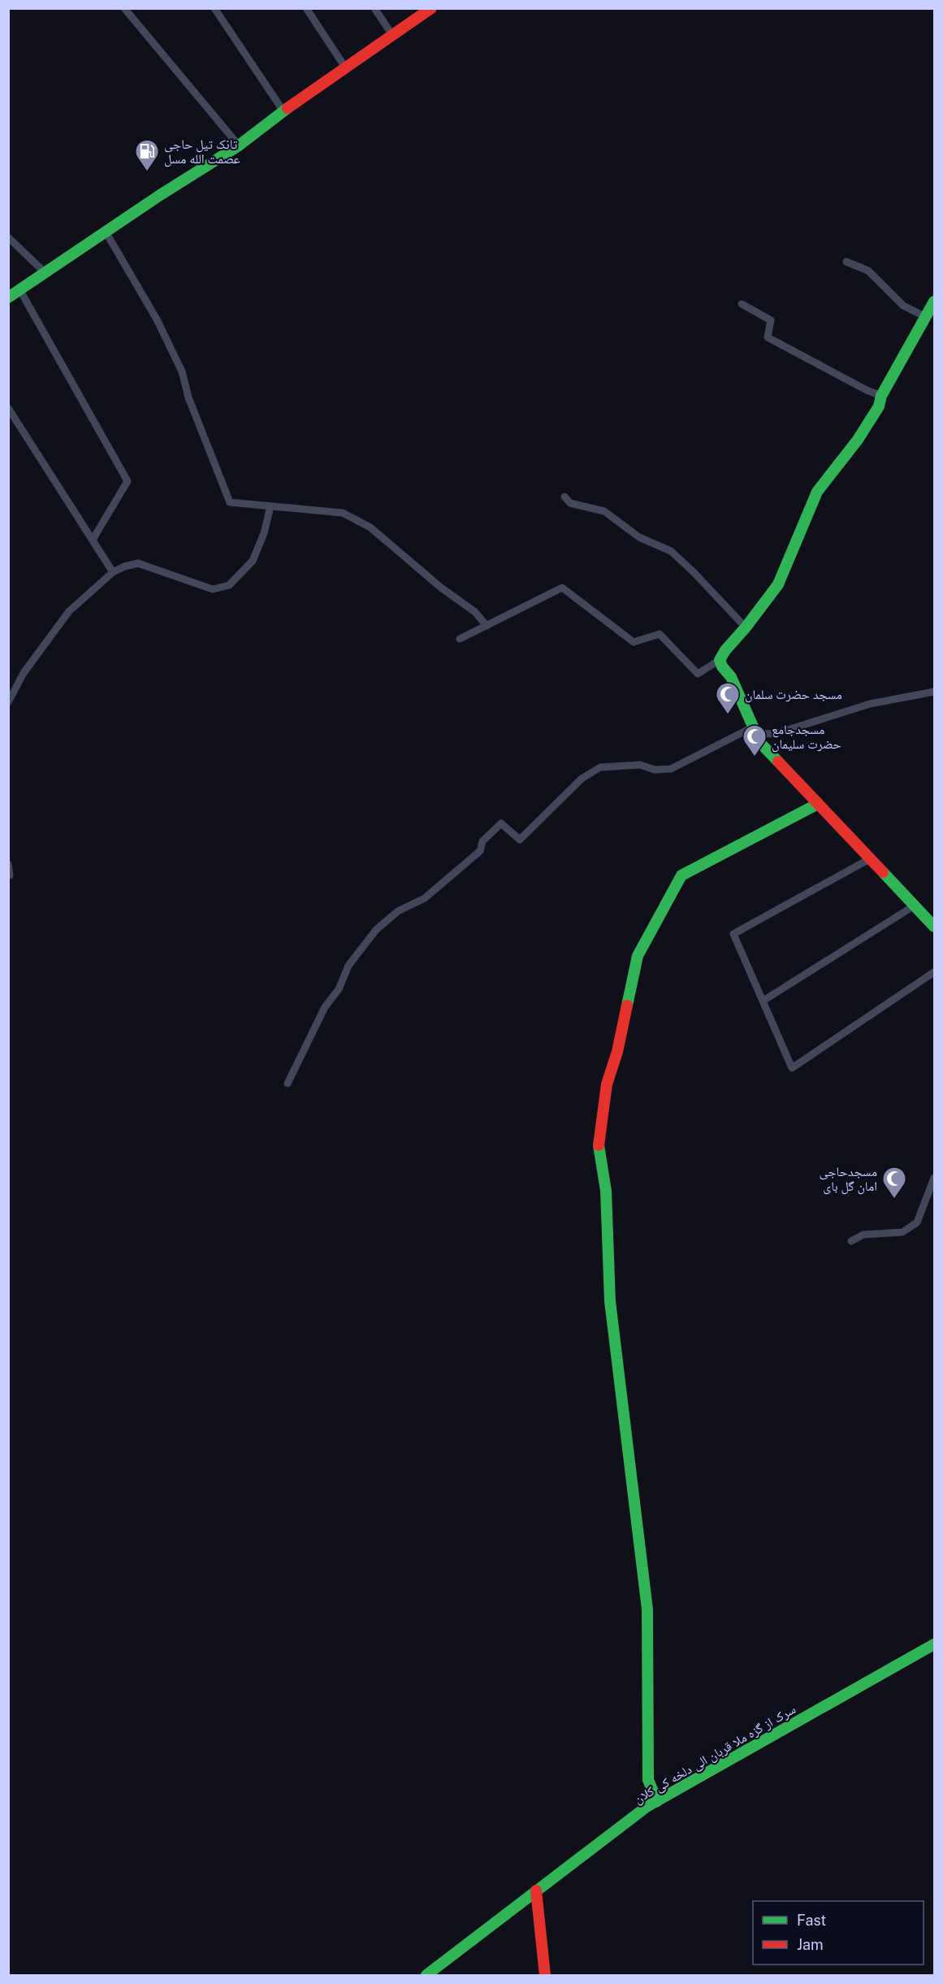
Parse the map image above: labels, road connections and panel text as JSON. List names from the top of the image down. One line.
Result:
{"streets":{"street":["سرک از گزه ملا قربان الی دلخه کی کلان"]},"places":{"fuel station":["تانک تیل حاجی عصمت الله مسل"],"mosque":["مسجد حضرت سلمان","مسجدجامع حضرت سلیمان","مسجدحاجی امان گل بای"]},"legend":["Fast","Jam"]}
